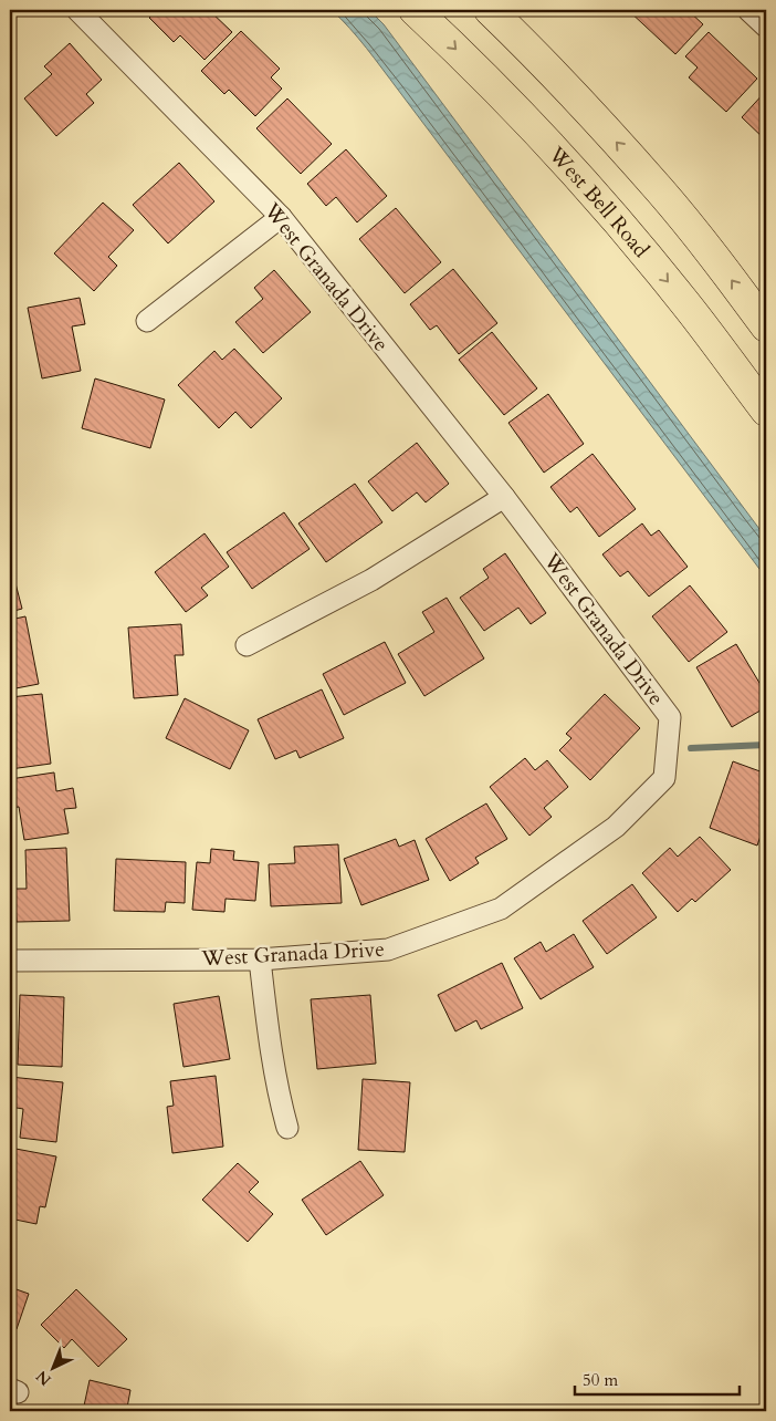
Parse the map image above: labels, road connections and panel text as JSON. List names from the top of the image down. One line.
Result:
{"streets":{"main road":["West Bell Road"],"street":["West Granada Drive"]},"scale_bar":"50 m","north":"bottom left"}
